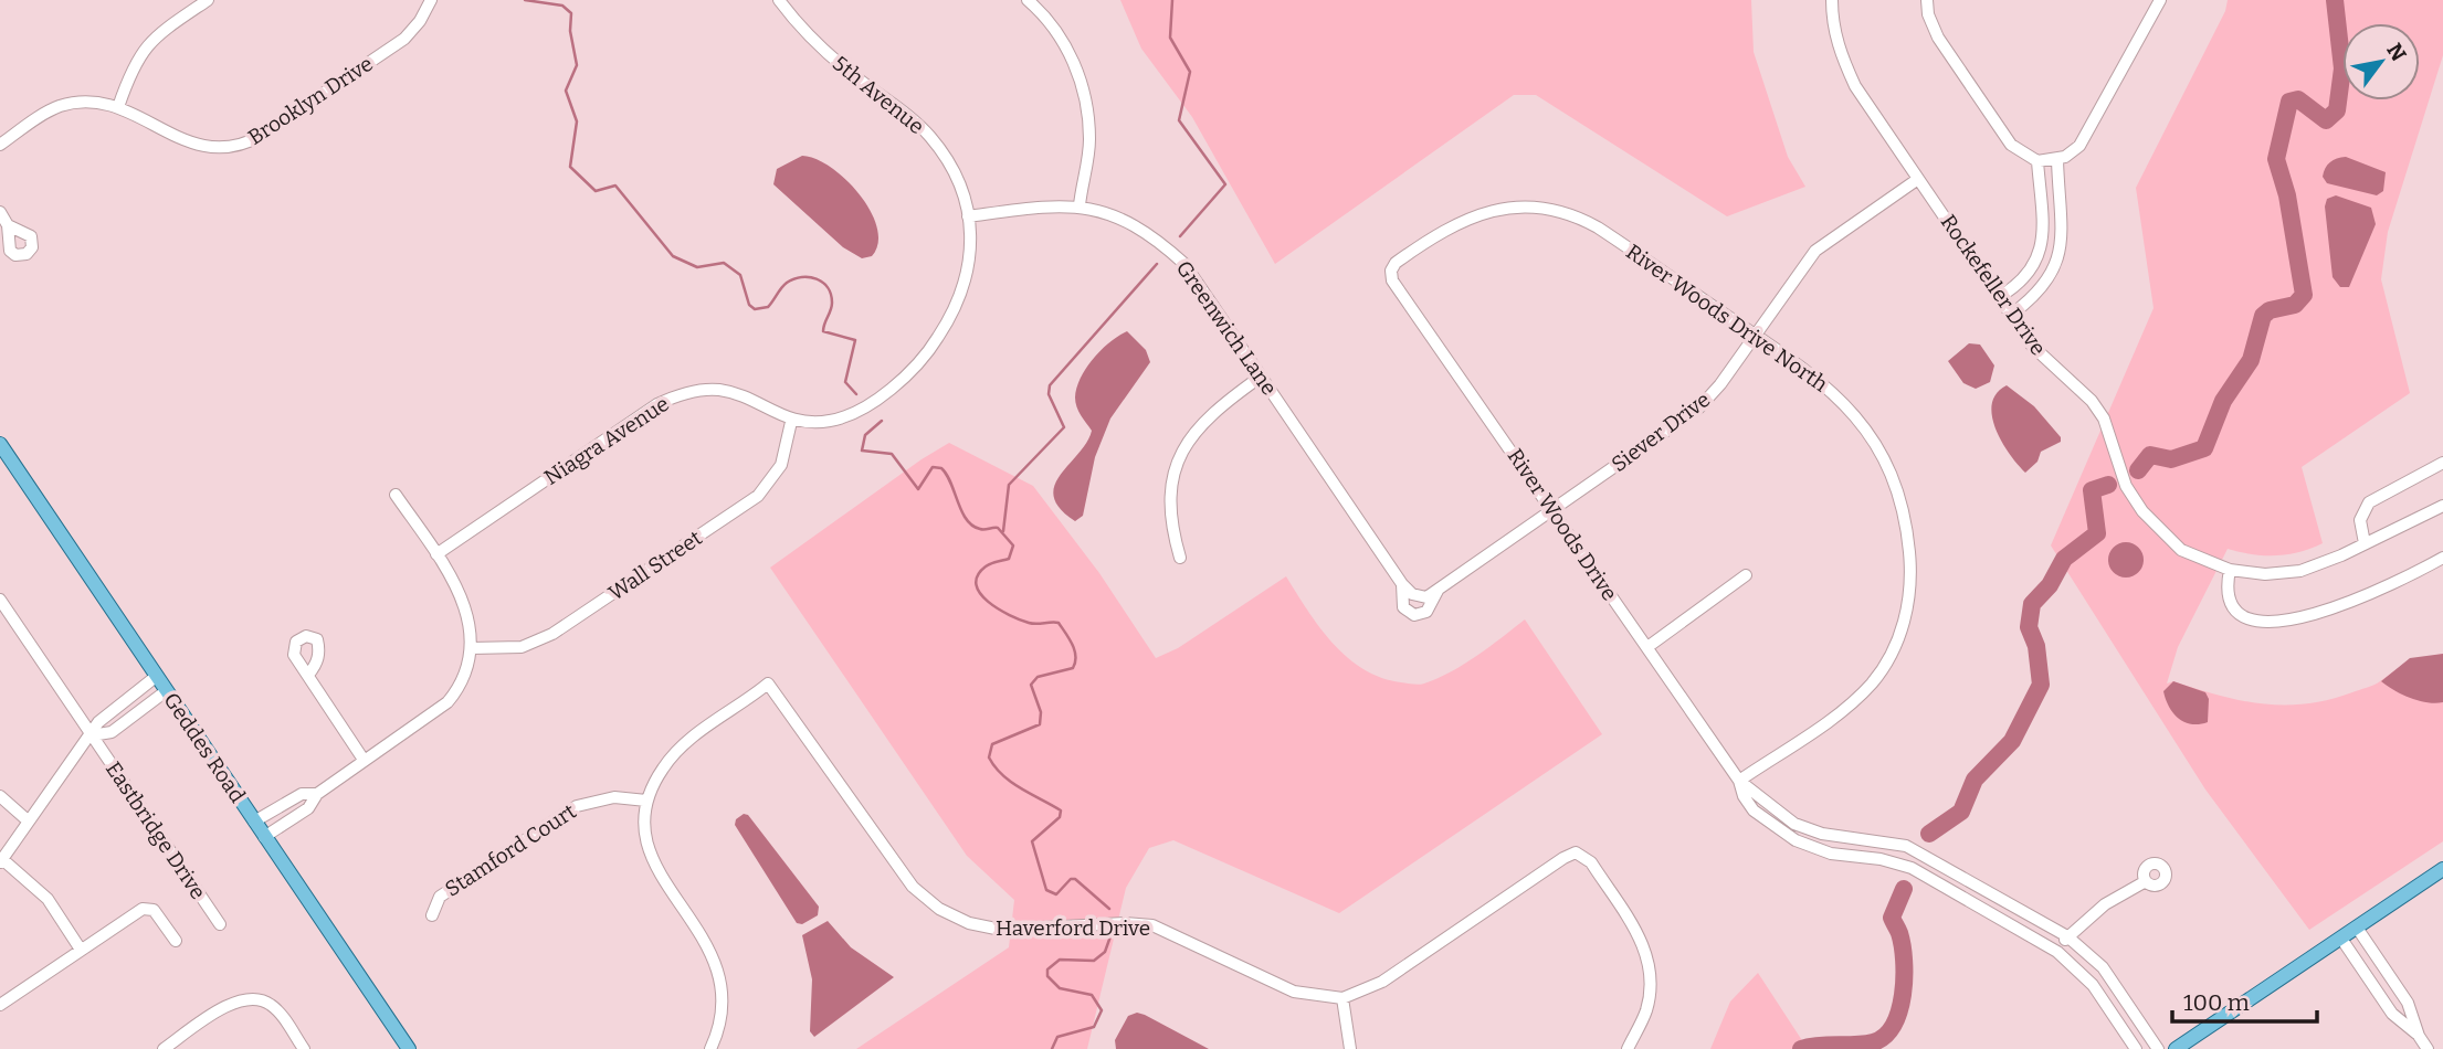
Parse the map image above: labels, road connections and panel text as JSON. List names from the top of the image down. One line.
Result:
{"streets":{"main road":["Geddes Road"],"street":["5th Avenue","Brooklyn Drive","Rockefeller Drive","River Woods Drive North","Greenwich Lane","Siever Drive","Niagra Avenue","River Woods Drive","Wall Street","Eastbridge Drive","Stamford Court","Haverford Drive"]},"crossings":[["5th Avenue","Greenwich Lane"],["5th Avenue","Niagra Avenue"],["5th Avenue","Wall Street"],["Rockefeller Drive","Siever Drive"],["River Woods Drive North","Siever Drive"],["River Woods Drive North","River Woods Drive"],["Greenwich Lane","Siever Drive"],["Siever Drive","River Woods Drive"],["Niagra Avenue","Wall Street"],["Stamford Court","Haverford Drive"]],"scale_bar":"100 m","north":"top right"}
